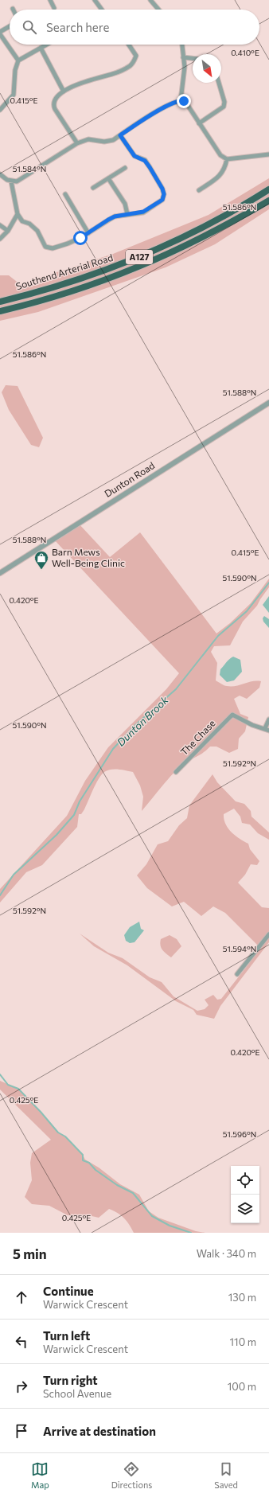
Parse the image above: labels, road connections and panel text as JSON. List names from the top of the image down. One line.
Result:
{"streets":{"highway":["A127","Southend Arterial Road"],"street":["Dunton Road","The Chase"]},"water":["Dunton Brook"],"places":{"shop":["Barn Mews Well-Being Clinic"]},"north":"bottom right","page":{"search":"Search here","heading":["5 min","Walk · 340 m"],"list":[["Continue","Warwick Crescent","130 m"],["Turn left","Warwick Crescent","110 m"],["Turn right","School Avenue","100 m"],"Arrive at destination"],"nav":["Map","Directions","Saved"]},"coordinates":["0.410°E","0.415°E","51.584°N","51.586°N","51.588°N","51.590°N","0.420°E","51.592°N","51.594°N","0.425°E","51.596°N"]}
